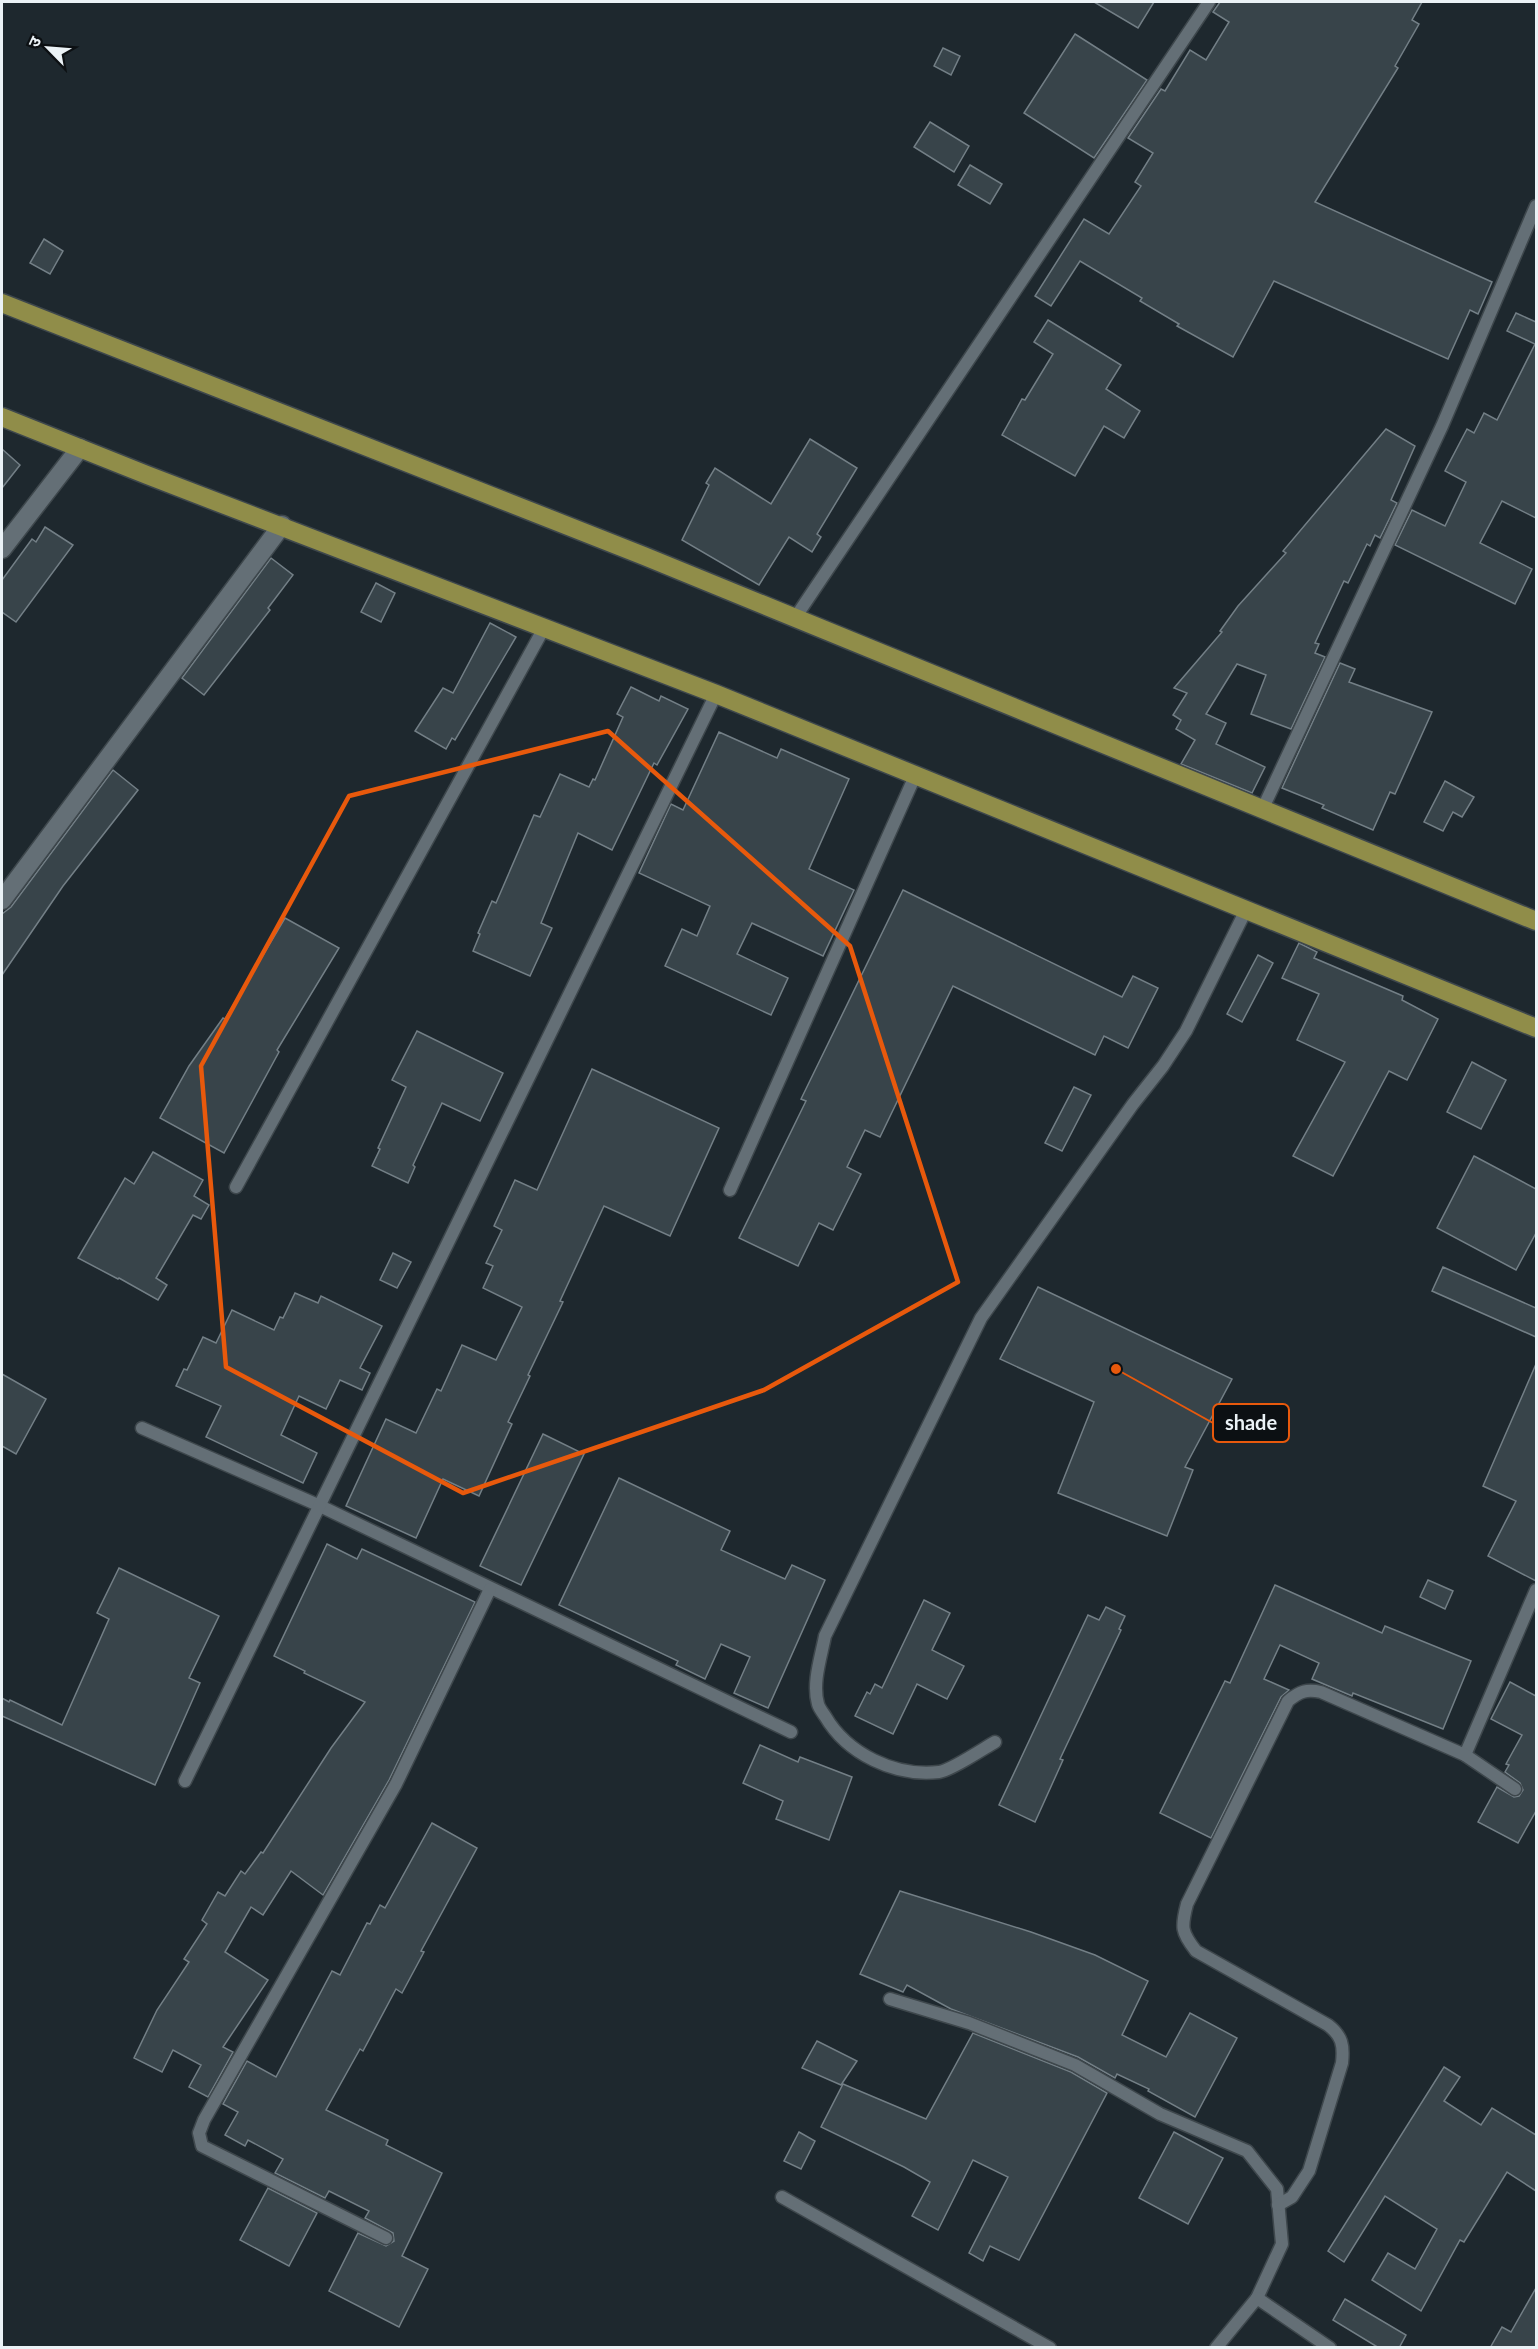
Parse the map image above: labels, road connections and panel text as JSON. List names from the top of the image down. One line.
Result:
{"places":["shade"],"north":"top left"}
